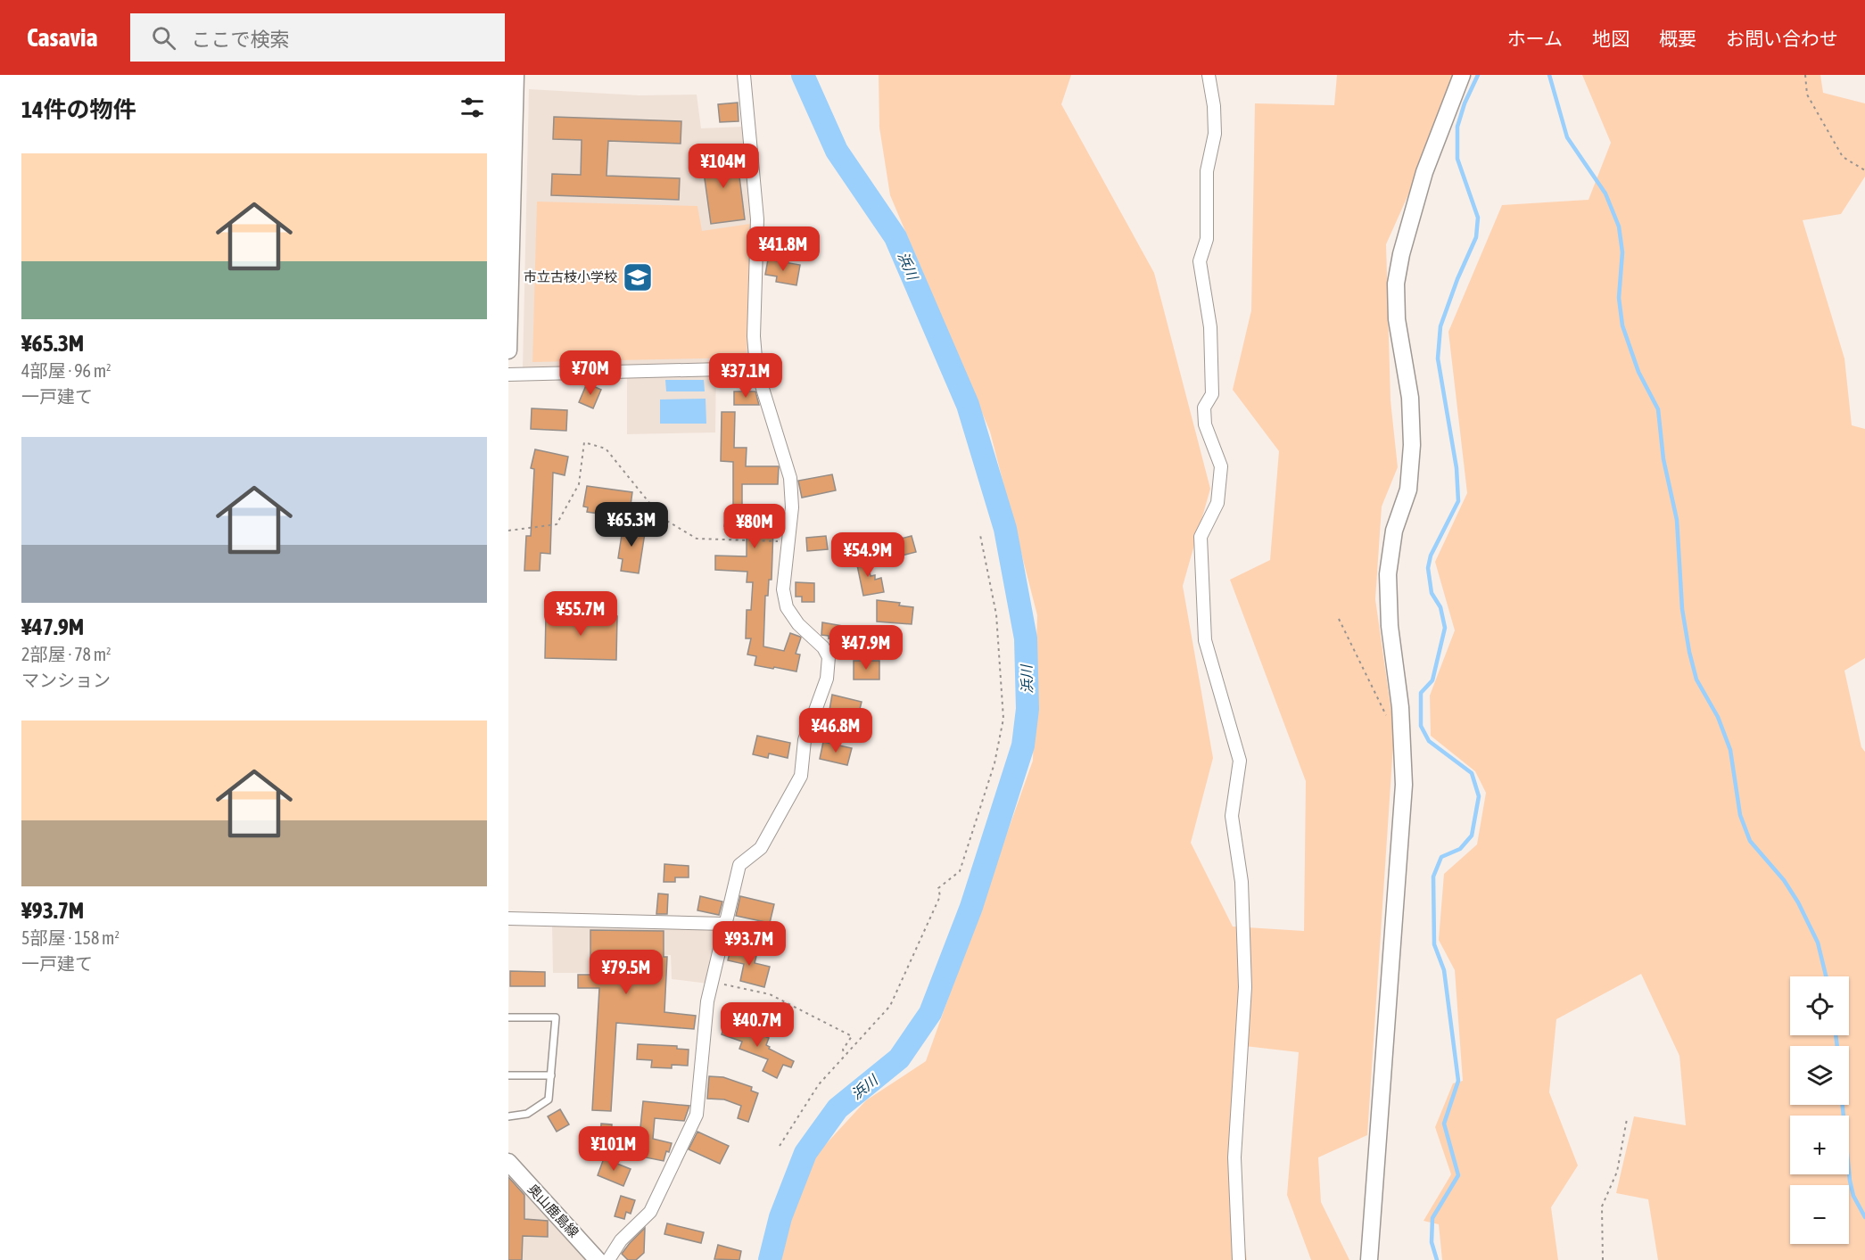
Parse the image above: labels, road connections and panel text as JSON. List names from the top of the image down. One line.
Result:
{"streets":{"street":["奥山鹿島線"]},"water":["浜川"],"places":{"school or university":["市立古枝小学校"]},"page":{"header":"Casavia","search":"ここで検索","nav":["ホーム","地図","概要","お問い合わせ"],"heading":"14件の物件","list":[{"name":"¥65.3M","note":"4部屋 · 96 m² · 一戸建て"},{"name":"¥47.9M","note":"2部屋 · 78 m² · マンション"},{"name":"¥93.7M","note":"5部屋 · 158 m² · 一戸建て"}],"price":["¥104M","¥41.8M","¥70M","¥37.1M","¥65.3M","¥80M","¥54.9M","¥55.7M","¥47.9M","¥46.8M","¥93.7M","¥79.5M","¥40.7M","¥101M"],"map_buttons":["+","−"]}}
